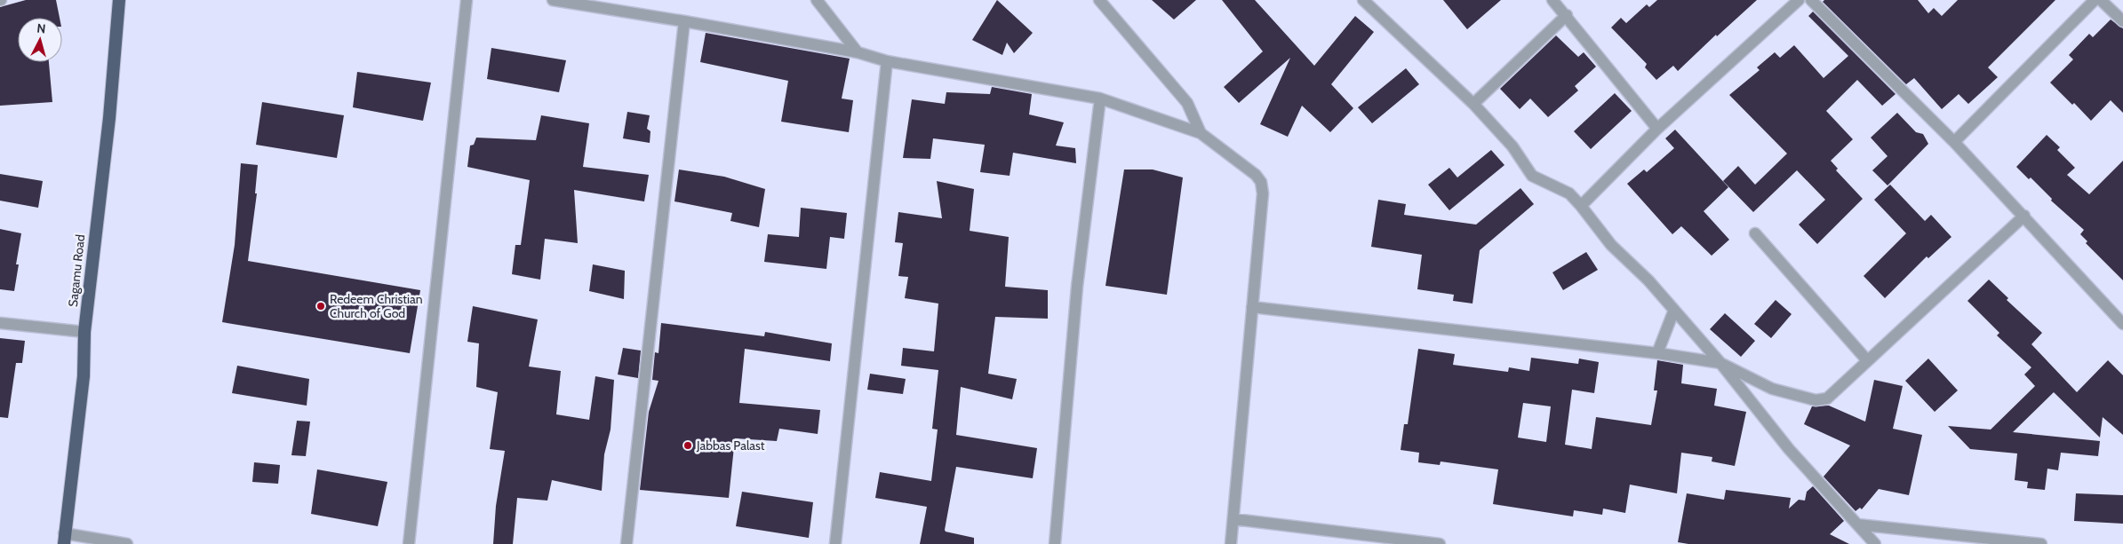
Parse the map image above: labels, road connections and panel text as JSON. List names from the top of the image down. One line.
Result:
{"streets":{"highway":["Sagamu Road"]},"places":["Redeem Christian Church of God","Jabbas Palast"],"north":"top"}
